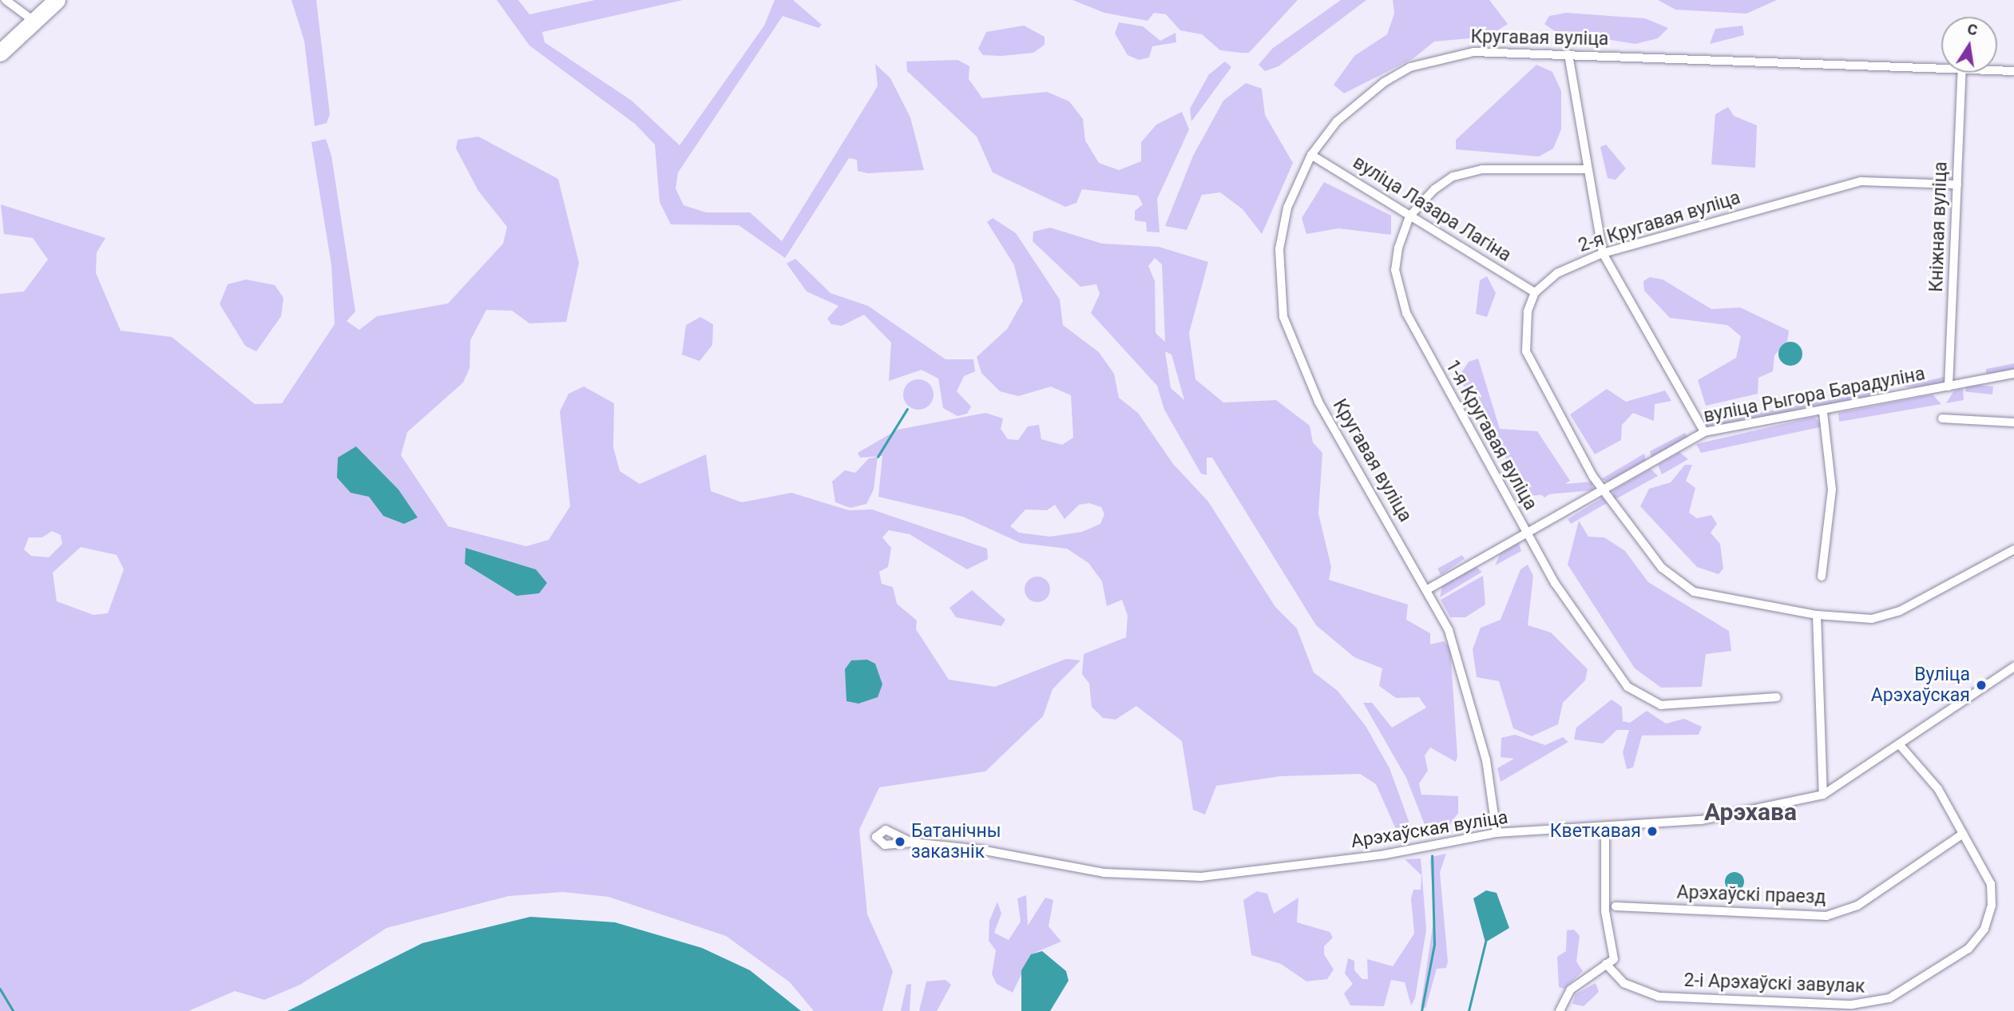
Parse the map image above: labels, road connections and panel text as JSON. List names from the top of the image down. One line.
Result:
{"streets":{"street":["Кругавая вуліца","вуліца Лазара Лагіна","2-я Кругавая вуліца","Кніжная вуліца","вуліца Рыгора Барадуліна","1-я Кругавая вуліца","Арэхаўская вуліца","Арэхаўскі праезд","2-і Арэхаўскі завулак"]},"crossings":[["Кругавая вуліца","вуліца Лазара Лагіна"],["Кругавая вуліца","вуліца Рыгора Барадуліна"],["Кругавая вуліца","Арэхаўская вуліца"],["вуліца Лазара Лагіна","2-я Кругавая вуліца"],["вуліца Лазара Лагіна","1-я Кругавая вуліца"],["2-я Кругавая вуліца","Кніжная вуліца"],["Кніжная вуліца","вуліца Рыгора Барадуліна"],["вуліца Рыгора Барадуліна","1-я Кругавая вуліца"],["Арэхаўская вуліца","2-і Арэхаўскі завулак"],["Арэхаўскі праезд","2-і Арэхаўскі завулак"]],"districts":["Арэхава"],"places":["Вуліца Арэхаўская","Кветкавая","Батанічны заказнік"],"north":"top"}
